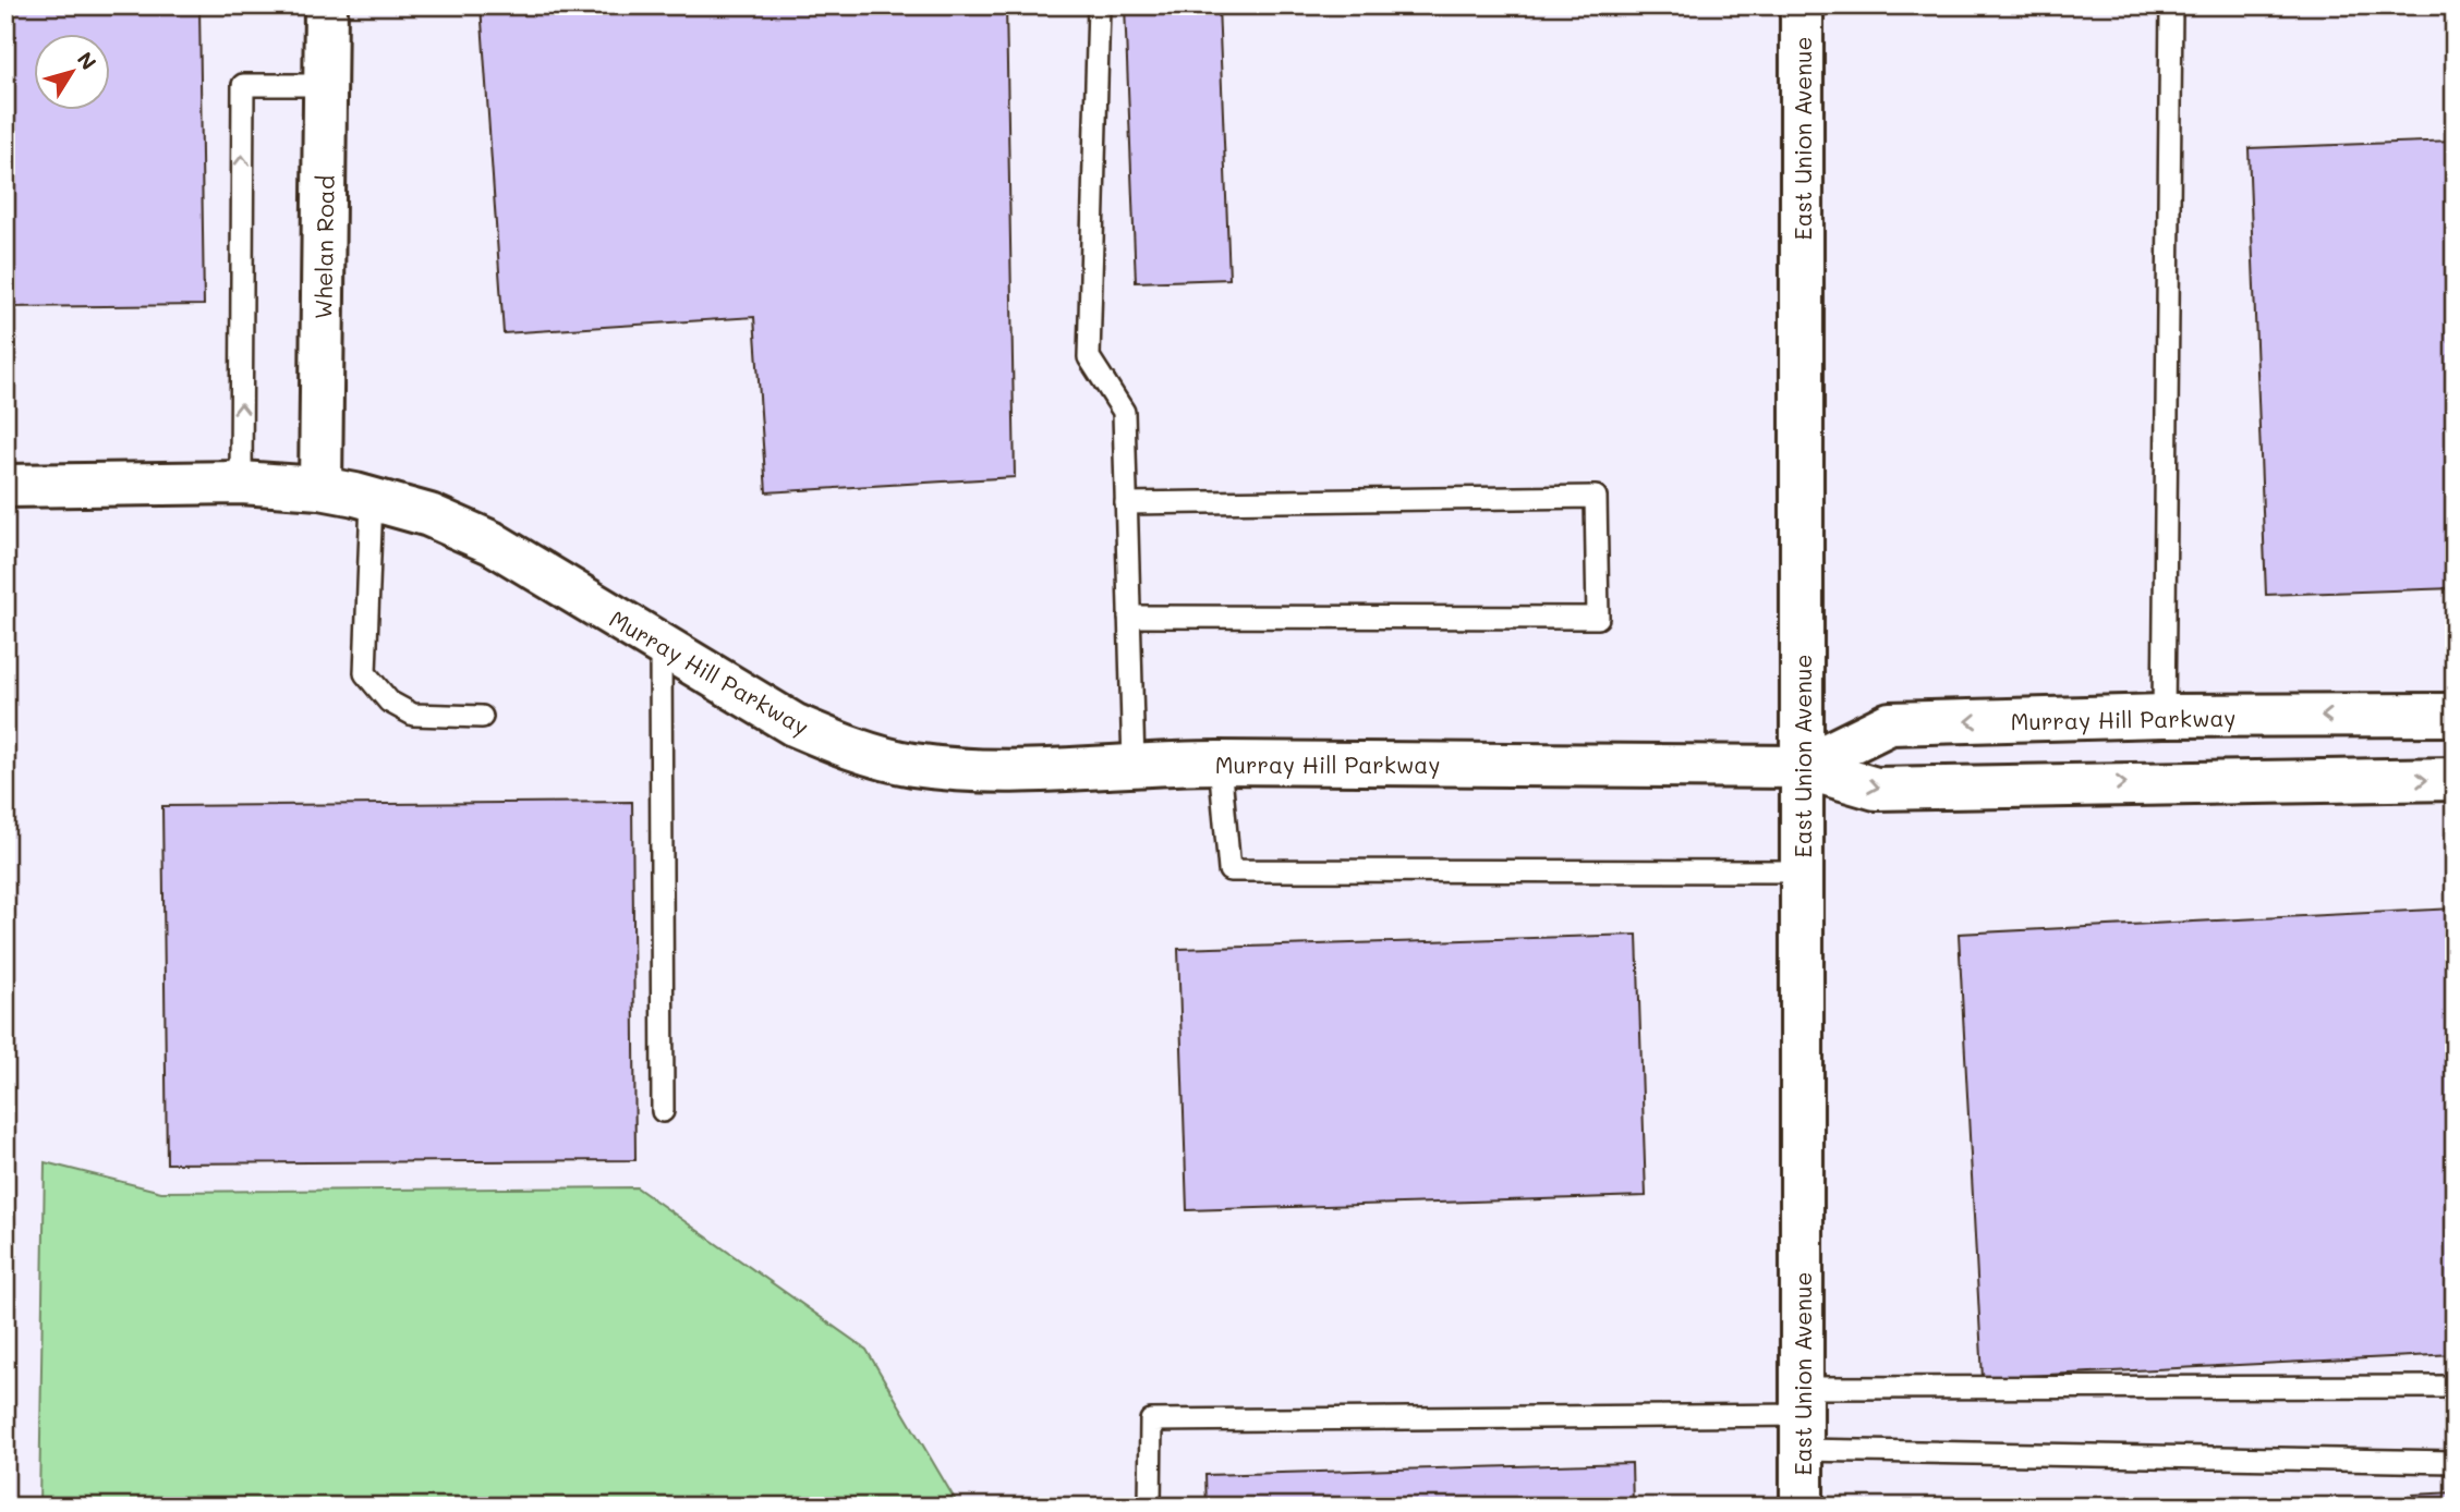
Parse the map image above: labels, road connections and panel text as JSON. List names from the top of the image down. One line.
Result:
{"streets":{"street":["East Union Avenue","Whelan Road","Murray Hill Parkway"]},"crossings":[["East Union Avenue","Murray Hill Parkway"],["Whelan Road","Murray Hill Parkway"]],"north":"top right"}
